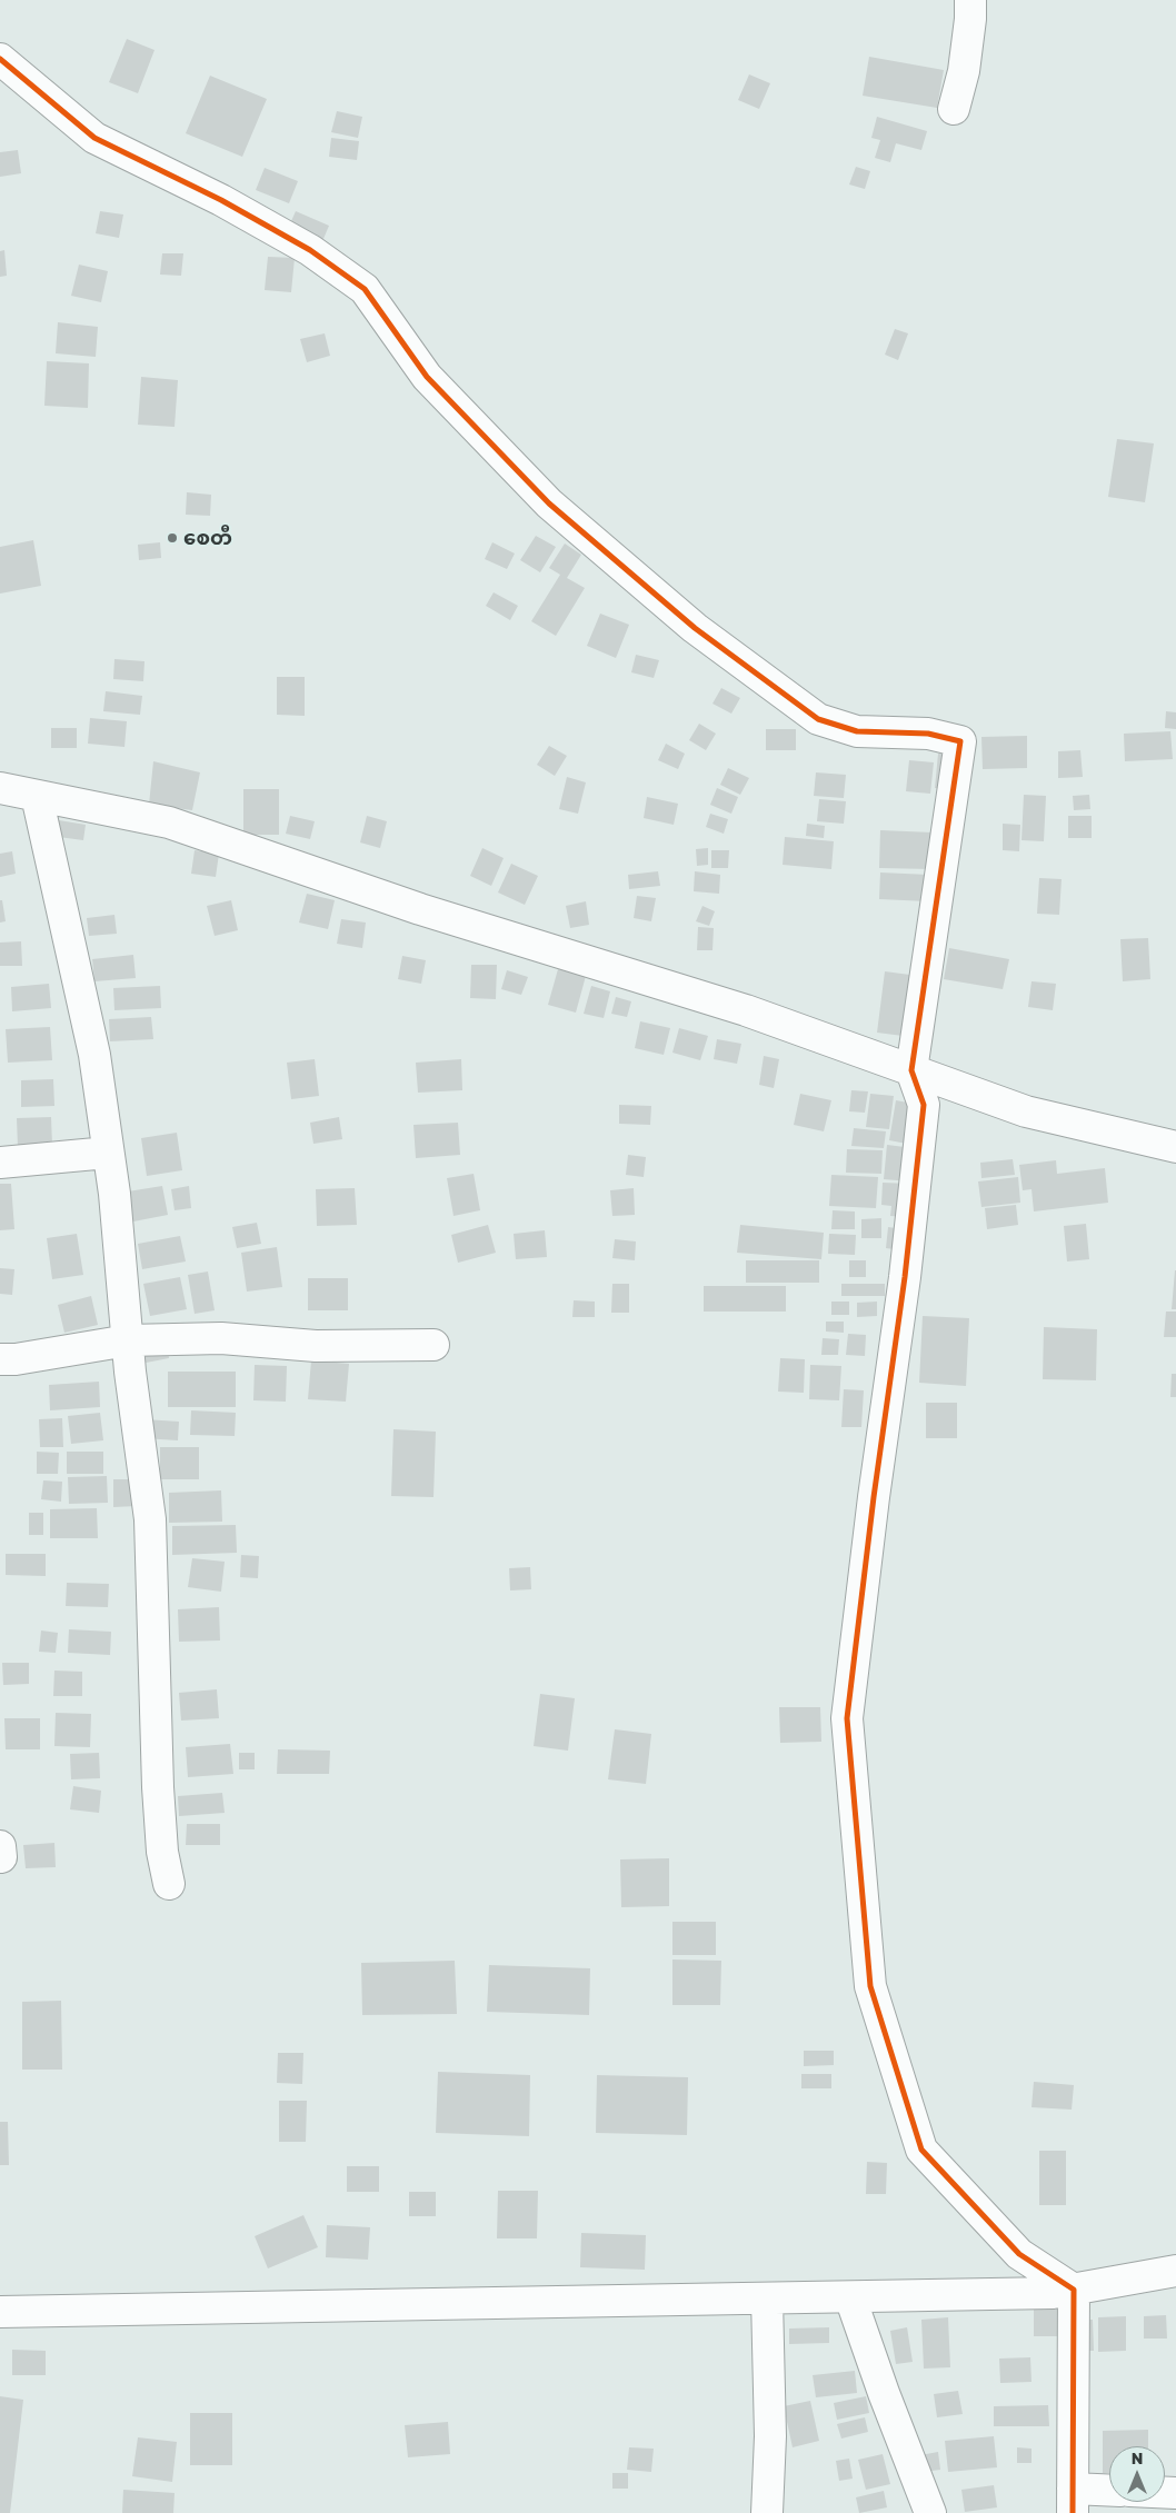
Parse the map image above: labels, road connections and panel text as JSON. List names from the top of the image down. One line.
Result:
{"places":["စေတီ"],"north":"top"}
